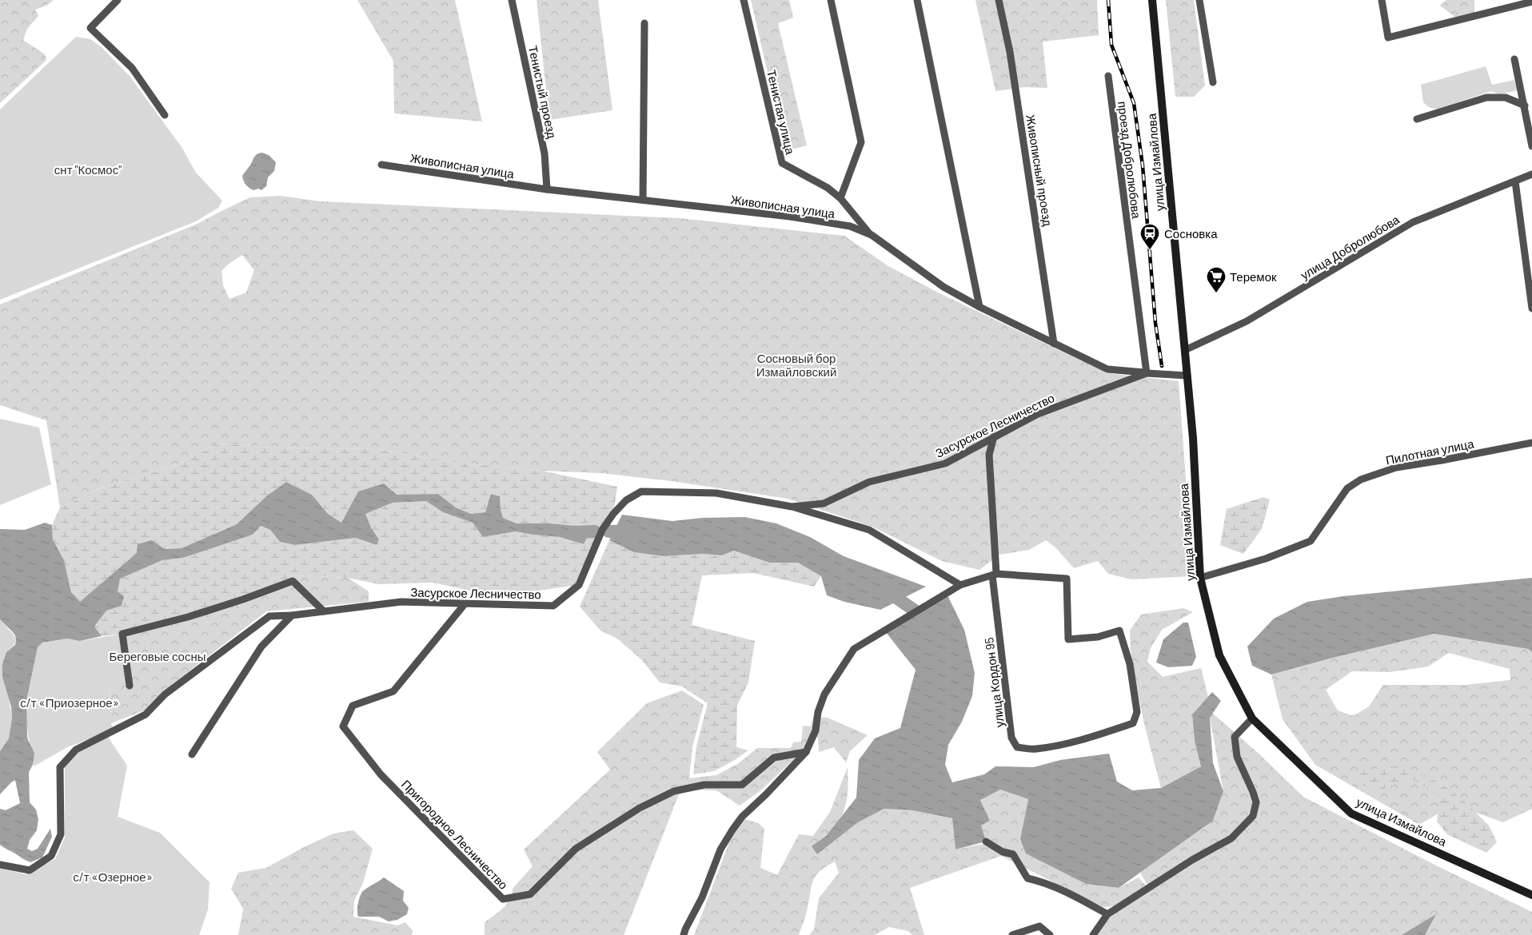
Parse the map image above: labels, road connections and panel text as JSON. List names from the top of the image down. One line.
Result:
{"streets":{"main road":["улица Измайлова"],"street":["Тенистый проезд","Тенистая улица","проезд Добролюбова","Живописная улица","Живописный проезд","улица Добролюбова","Засурское Лесничество","Пилотная улица","улица Кордон 95","Пригородное Лесничество"]},"crossings":[["Тенистый проезд","Живописная улица"],["Тенистая улица","Живописная улица"],["проезд Добролюбова","Живописная улица"],["проезд Добролюбова","Засурское Лесничество"],["улица Измайлова","улица Добролюбова"],["улица Измайлова","Пилотная улица"],["Живописная улица","Живописный проезд"],["Живописная улица","Засурское Лесничество"],["Засурское Лесничество","улица Кордон 95"],["Засурское Лесничество","Пригородное Лесничество"],["улица Кордон 95","Пригородное Лесничество"]],"parks":["снт \"Космос\"","Сосновый бор Измайловский","Береговые сосны","с/т «Приозерное»","с/т «Озерное»"],"places":{"station":["Сосновка"],"supermarket":["Теремок"]}}
